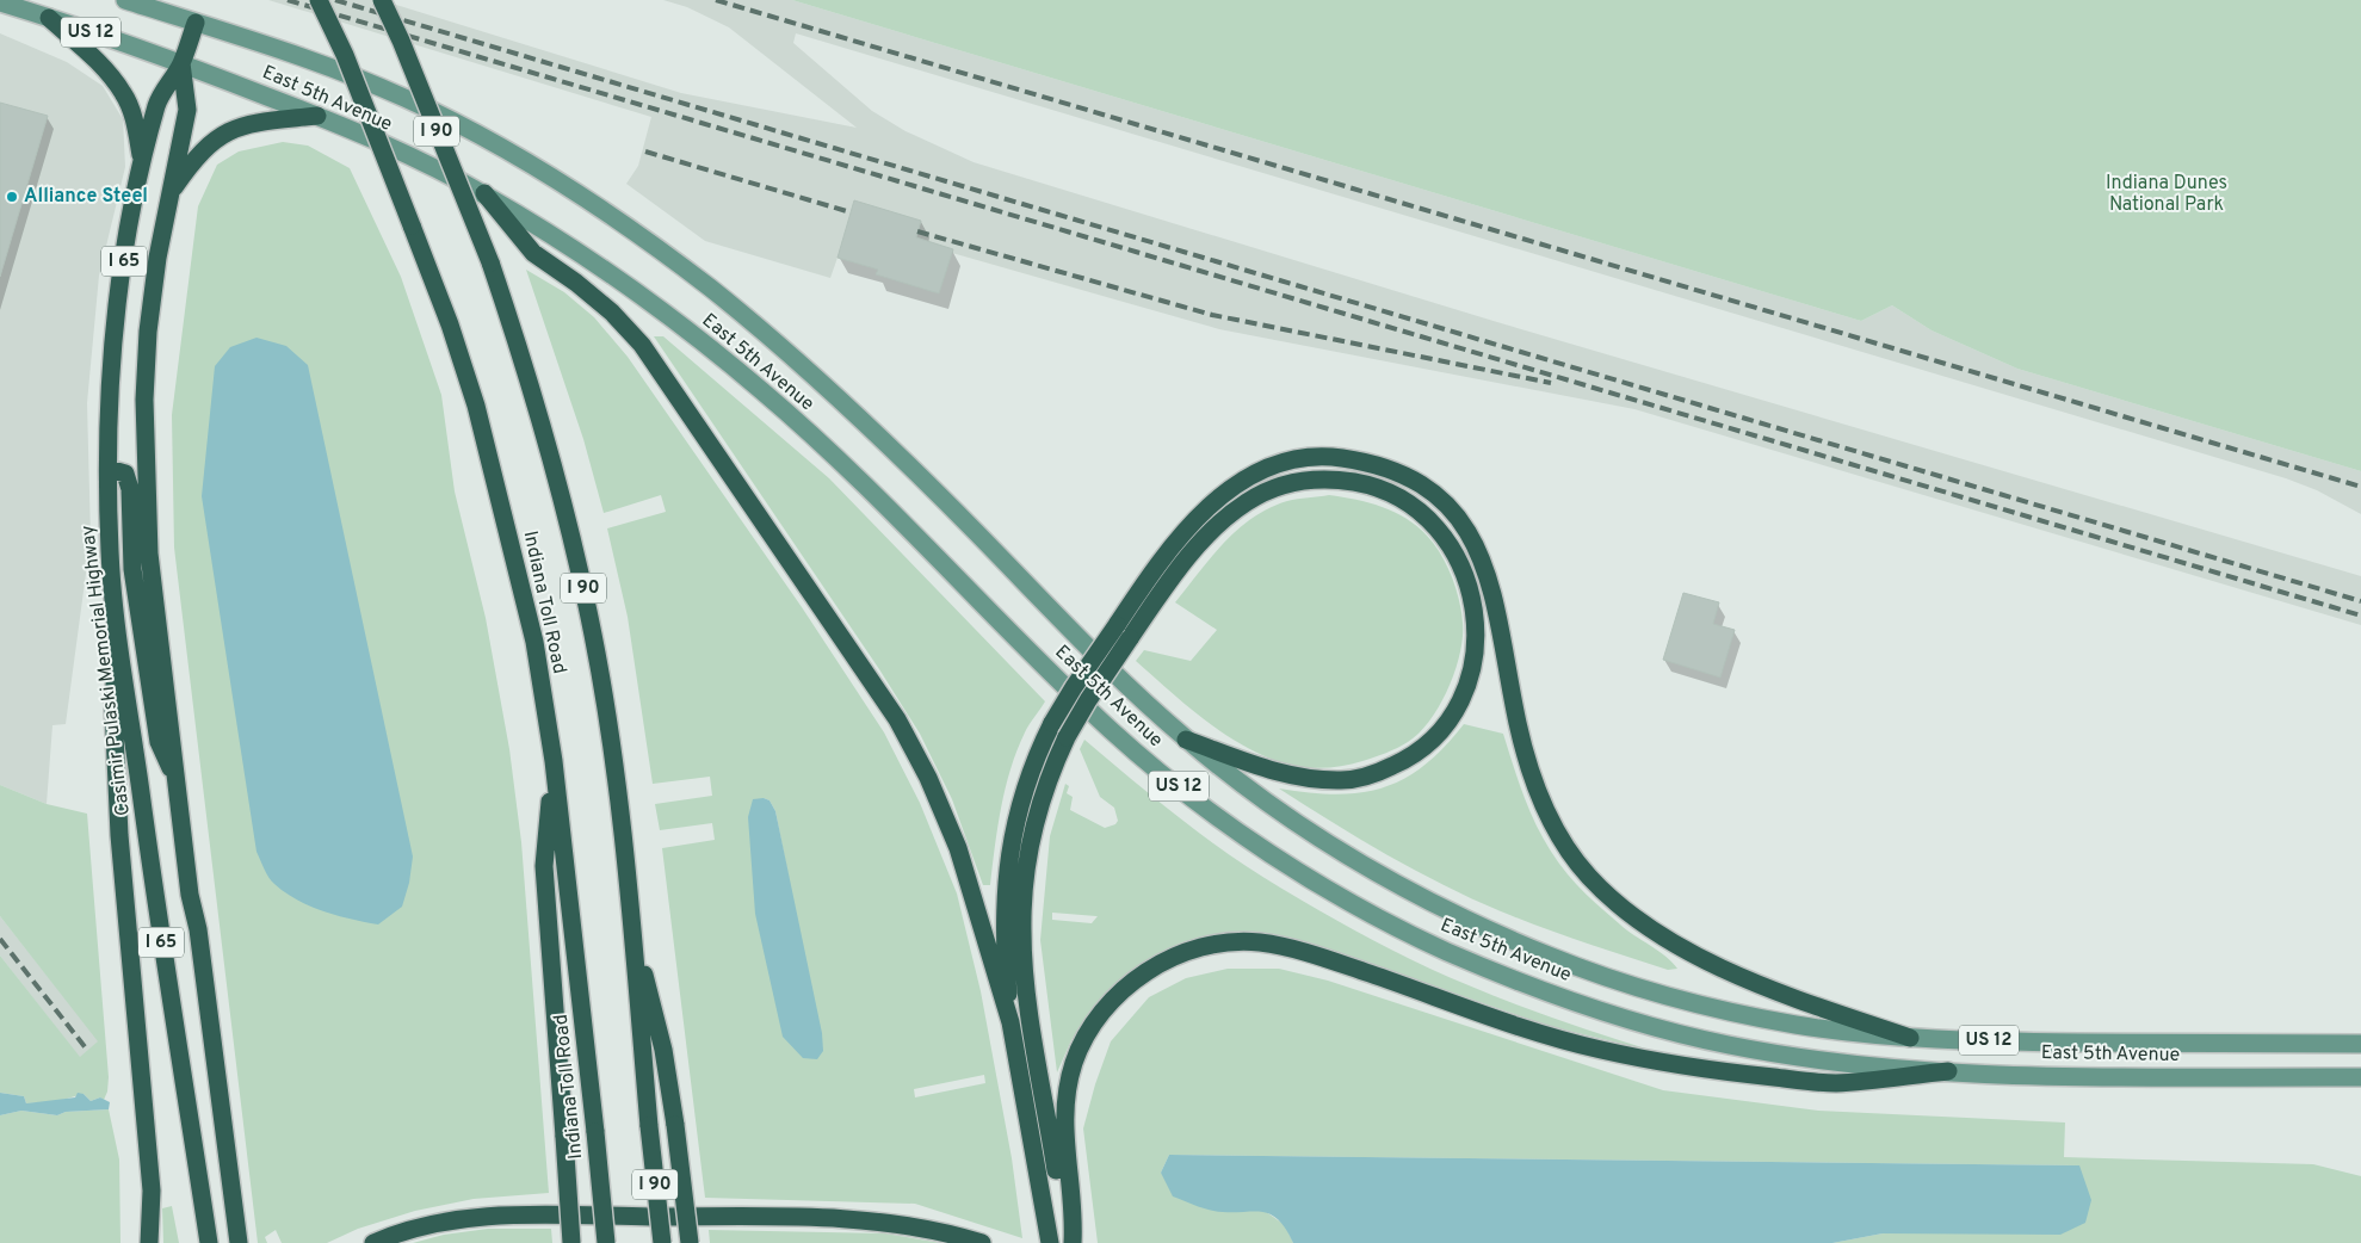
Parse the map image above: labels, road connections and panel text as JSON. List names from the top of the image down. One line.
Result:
{"streets":{"highway":["I 90","I 65","Indiana Toll Road","Casimir Pulaski Memorial Highway"],"main road":["US 12","East 5th Avenue"]},"crossings":[["East 5th Avenue","Casimir Pulaski Memorial Highway"]],"parks":["Indiana Dunes National Park"],"places":["Alliance Steel"]}
